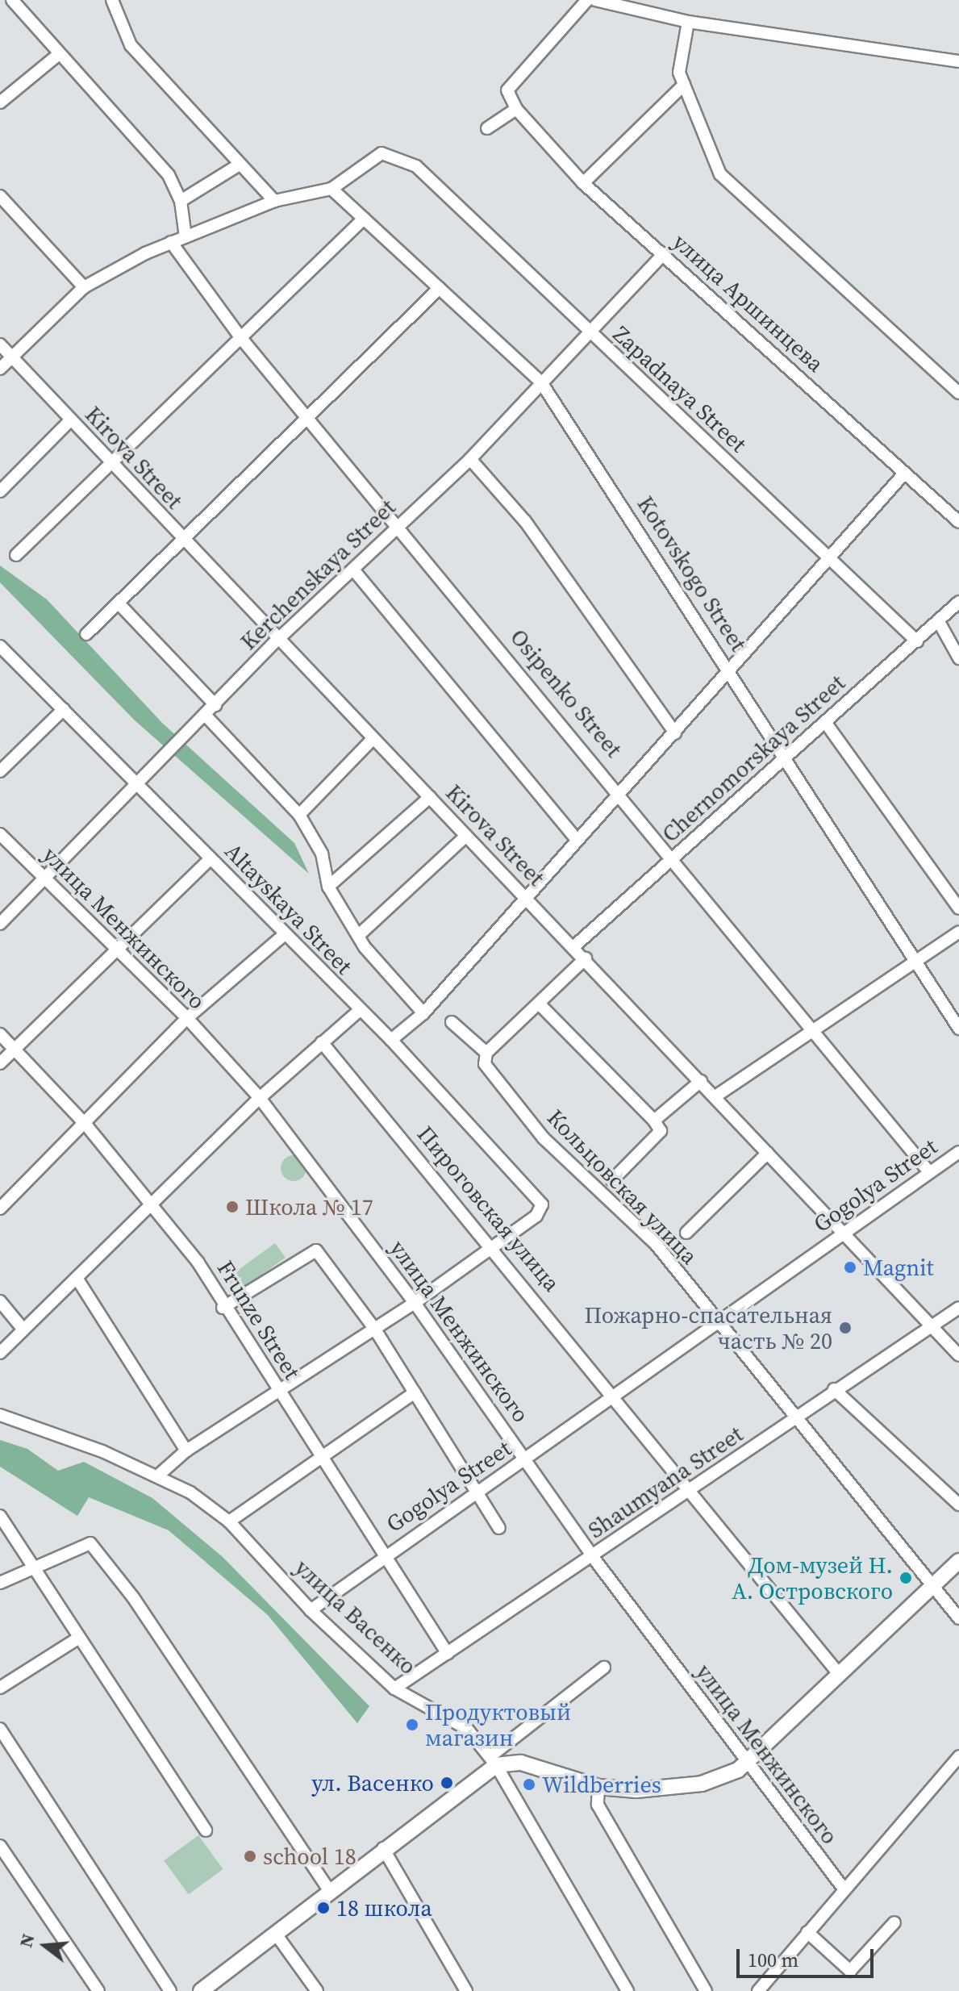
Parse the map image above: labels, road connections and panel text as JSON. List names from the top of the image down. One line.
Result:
{"streets":{"street":["улица Аршинцева","Zapadnaya Street","Kirova Street","Kotovskogo Street","Kerchenskaya Street","Osipenko Street","Chernomorskaya Street","Altayskaya Street","улица Менжинского","Gogolya Street","Кольцовская улица","Пироговская улица","Frunze Street","Shaumyana Street","улица Васенко"]},"crossings":[["улица Аршинцева","Kerchenskaya Street"],["Zapadnaya Street","Kotovskogo Street"],["Zapadnaya Street","Kerchenskaya Street"],["Zapadnaya Street","Chernomorskaya Street"],["Kirova Street","Kerchenskaya Street"],["Kirova Street","Chernomorskaya Street"],["Kirova Street","Gogolya Street"],["Kirova Street","Shaumyana Street"],["Kotovskogo Street","Kerchenskaya Street"],["Kotovskogo Street","Chernomorskaya Street"],["Kerchenskaya Street","Osipenko Street"],["Kerchenskaya Street","Altayskaya Street"],["Kerchenskaya Street","улица Менжинского"],["Osipenko Street","Chernomorskaya Street"],["Osipenko Street","Gogolya Street"],["Altayskaya Street","Пироговская улица"],["улица Менжинского","Gogolya Street"],["улица Менжинского","Shaumyana Street"],["Gogolya Street","Кольцовская улица"],["Gogolya Street","Пироговская улица"],["Gogolya Street","Frunze Street"],["Gogolya Street","улица Васенко"],["Кольцовская улица","Shaumyana Street"],["Пироговская улица","Shaumyana Street"],["Frunze Street","Shaumyana Street"],["Shaumyana Street","улица Васенко"]],"places":["Школа № 17","Magnit","Пожарно-спасательная часть № 20","Дом-музей Н. А. Островского","Продуктовый магазин","ул. Васенко","Wildberries","school 18","18 школа"],"scale_bar":"100 m","north":"left"}
